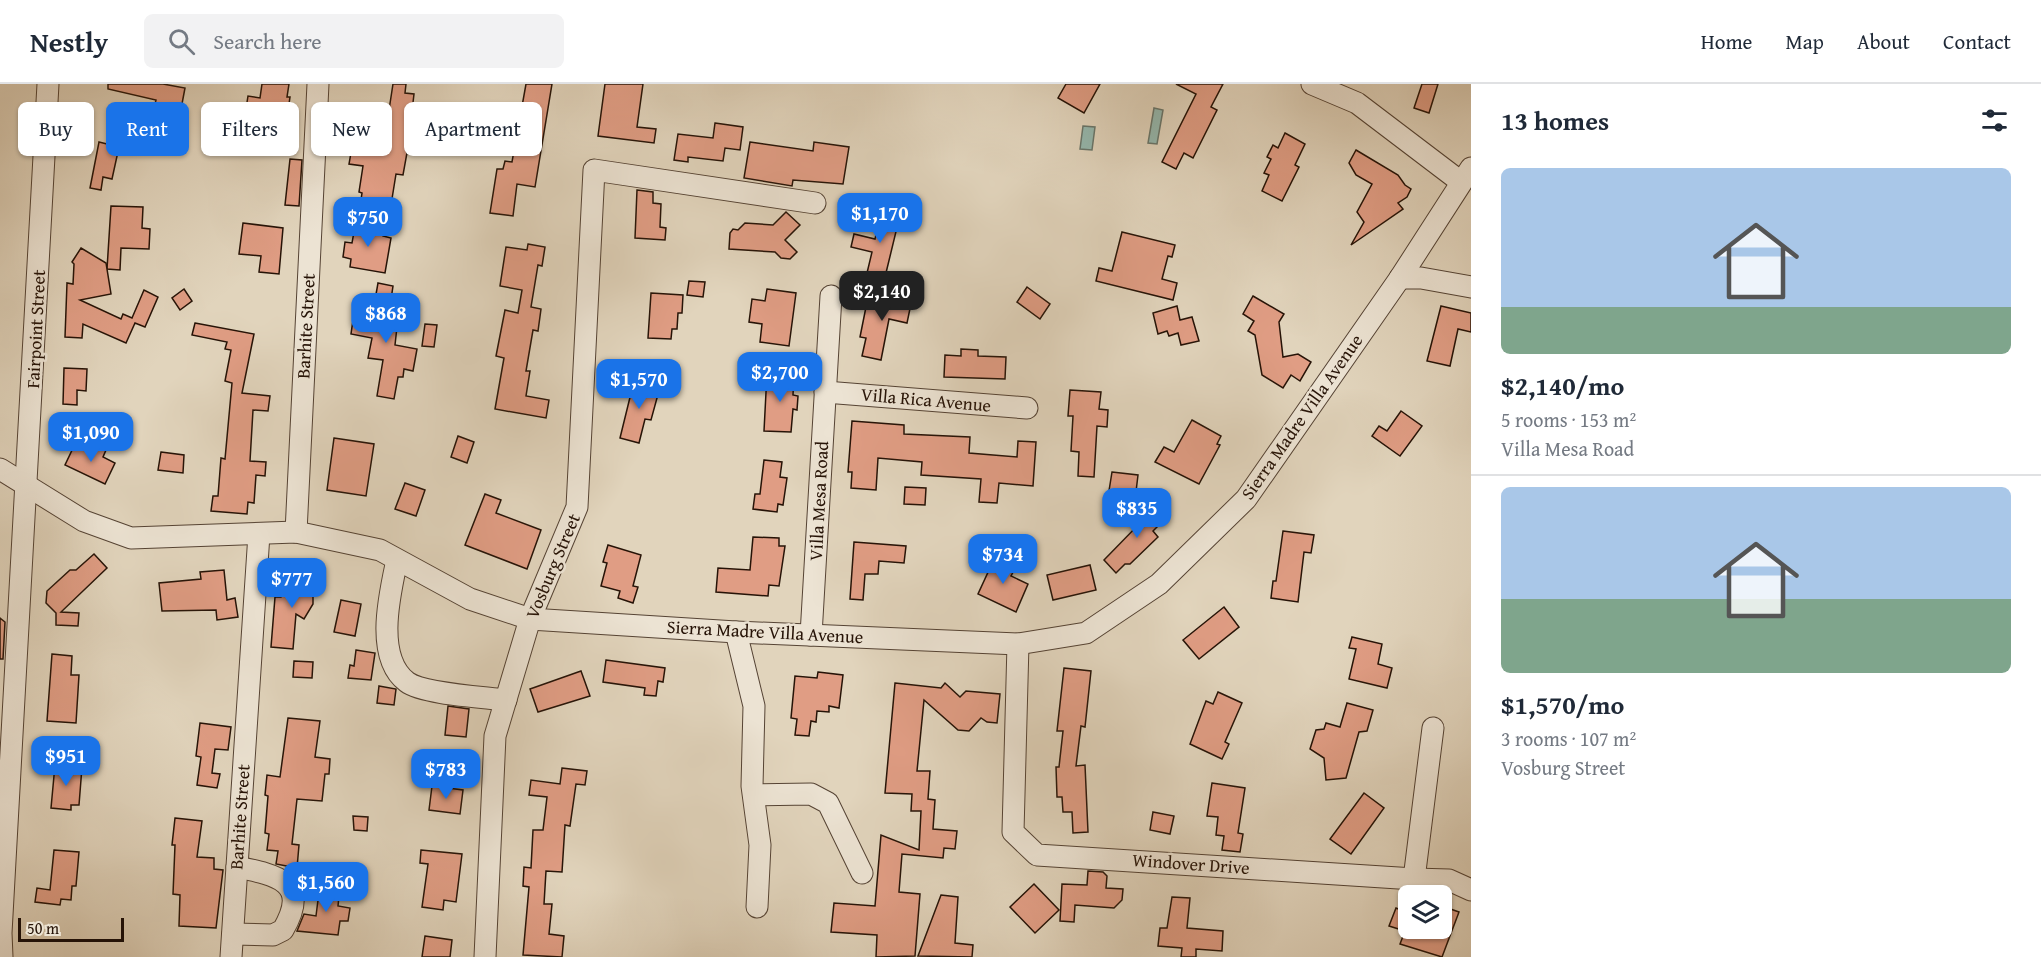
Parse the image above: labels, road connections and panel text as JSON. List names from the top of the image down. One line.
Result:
{"streets":{"street":["Barhite Street","Fairpoint Street","Villa Rica Avenue","Sierra Madre Villa Avenue","Villa Mesa Road","Vosburg Street","Windover Drive"]},"crossings":[["Barhite Street","Sierra Madre Villa Avenue"],["Fairpoint Street","Sierra Madre Villa Avenue"],["Villa Rica Avenue","Villa Mesa Road"],["Sierra Madre Villa Avenue","Villa Mesa Road"],["Sierra Madre Villa Avenue","Vosburg Street"],["Sierra Madre Villa Avenue","Windover Drive"]],"scale_bar":"50 m","page":{"header":"Nestly","search":"Search here","nav":["Home","Map","About","Contact"],"heading":"13 homes","chip":["Buy","Rent","Filters","New","Apartment"],"list":[{"name":"$2,140/mo","note":"5 rooms · 153 m² · Villa Mesa Road"},{"name":"$1,570/mo","note":"3 rooms · 107 m² · Vosburg Street"}],"price":["$1,170","$750","$2,140","$868","$2,700","$1,570","$1,090","$835","$734","$777","$951","$783","$1,560"],"scale":"50 m"}}
